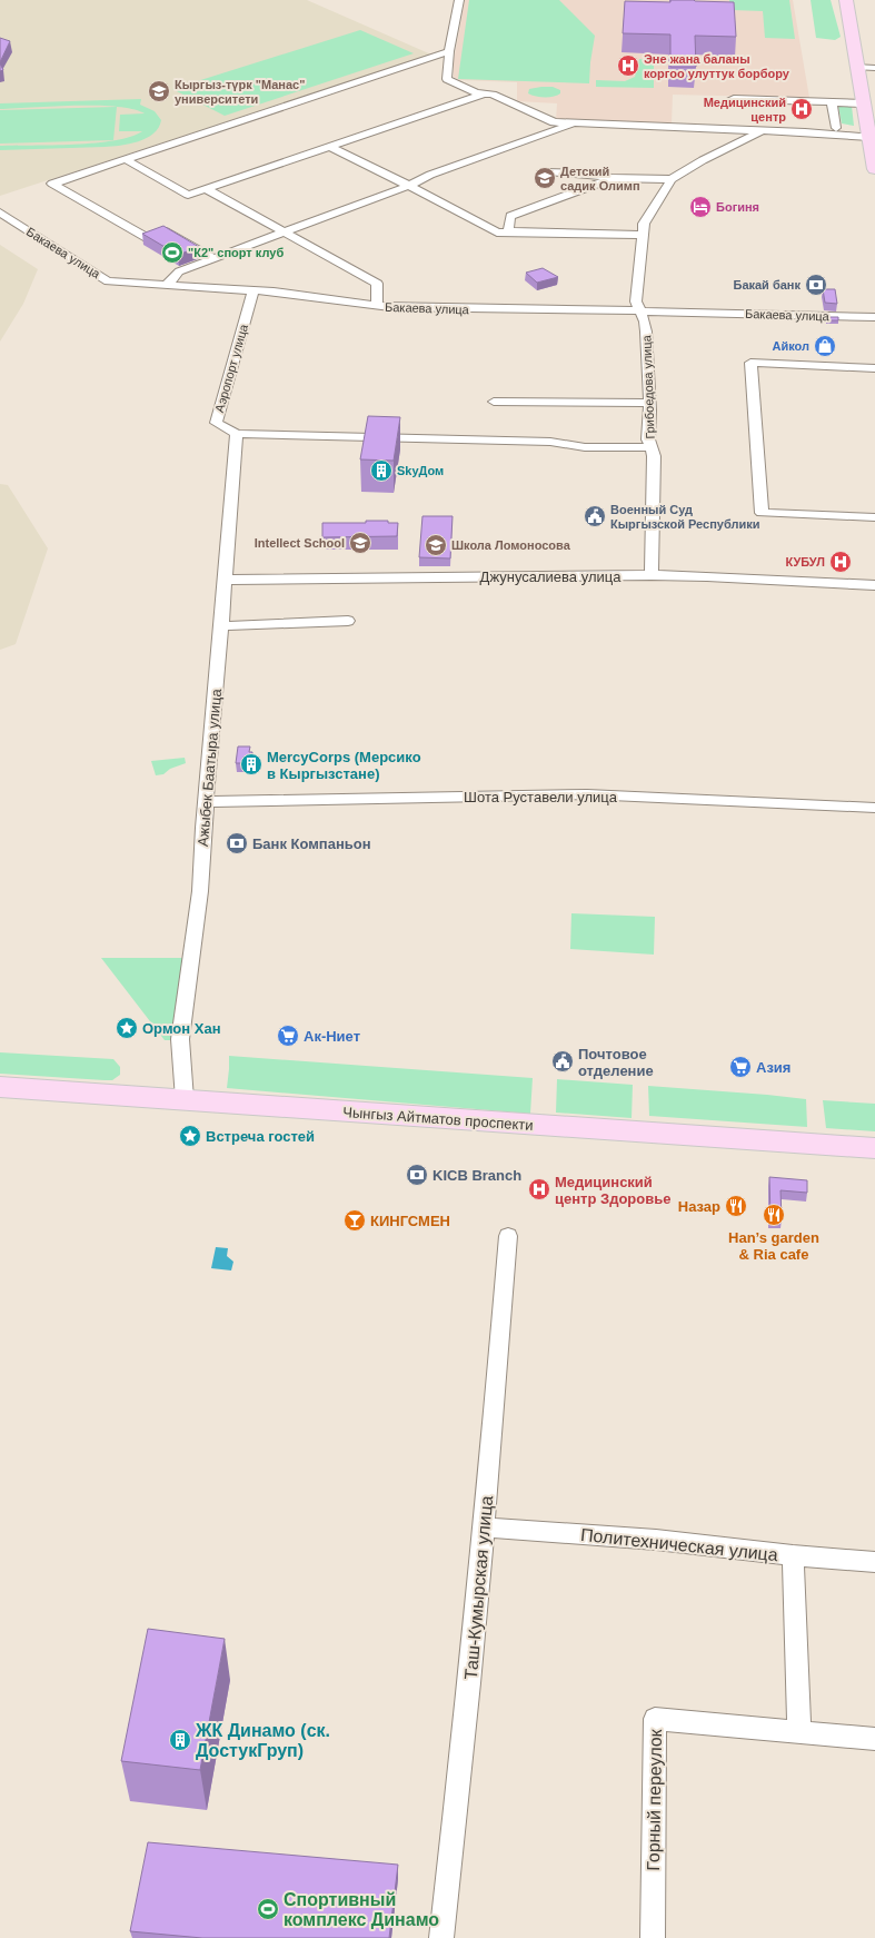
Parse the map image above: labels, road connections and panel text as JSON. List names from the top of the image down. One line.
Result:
{"streets":{"main road":["Чынгыз Айтматов проспекти"],"street":["Бакаева улица","Аэропорт улица","Грибоедова улица","Джунусалиева улица","Ажыбек Баатыра улица","Шота Руставели улица","Политехническая улица","Таш-Кумырская улица","Горный переулок"]},"crossings":[["Бакаева улица","Аэропорт улица"],["Бакаева улица","Грибоедова улица"],["Аэропорт улица","Ажыбек Баатыра улица"],["Грибоедова улица","Джунусалиева улица"],["Джунусалиева улица","Ажыбек Баатыра улица"],["Ажыбек Баатыра улица","Шота Руставели улица"],["Ажыбек Баатыра улица","Чынгыз Айтматов проспекти"],["Политехническая улица","Таш-Кумырская улица"]],"places":{"hospital":["Эне жана баланы коргоо улуттук борбору","Медицинский центр","КУБУЛ","Медицинский центр Здоровье"],"school or university":["Кыргыз-түрк \"Манас\" университети","Детский садик Олимп","Intellect School","Школа Ломоносова"],"hotel":["Богиня"],"sports":["\"К2\" спорт клуб","Спортивный комплекс Динамо"],"bank":["Бакай банк","Банк Компаньон","KICB Branch"],"shop":["Айкол"],"building":["SkyДом","MercyCorps (Мерсико в Кыргызстане)","ЖК Динамо (ск. ДостукГруп)"],"public building":["Военный Суд Кыргызской Республики","Почтовое отделение"],"place":["Ормон Хан","Встреча гостей"],"supermarket":["Ак-Ниет","Азия"],"restaurant":["Назар","Han’s garden & Ria cafe"],"bar":["КИНГСМЕН"]}}
